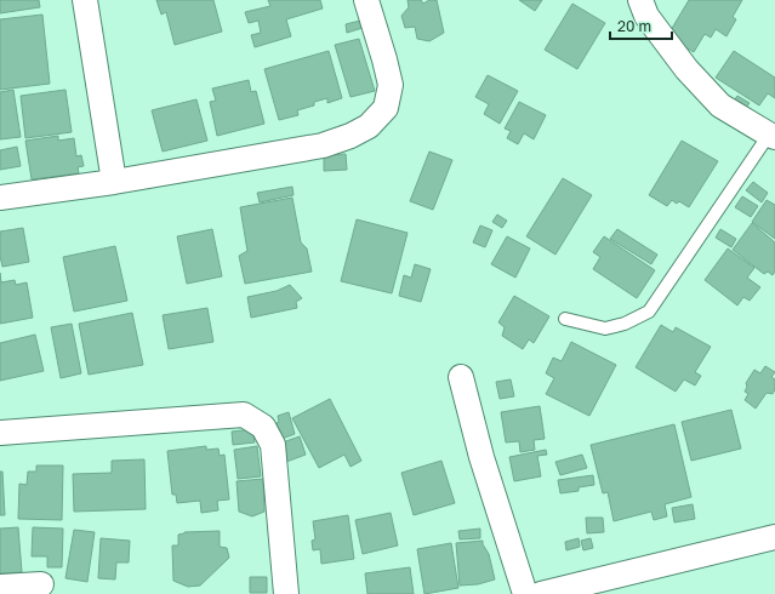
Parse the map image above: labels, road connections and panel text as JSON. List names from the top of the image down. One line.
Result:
{"scale_bar":"20 m"}
